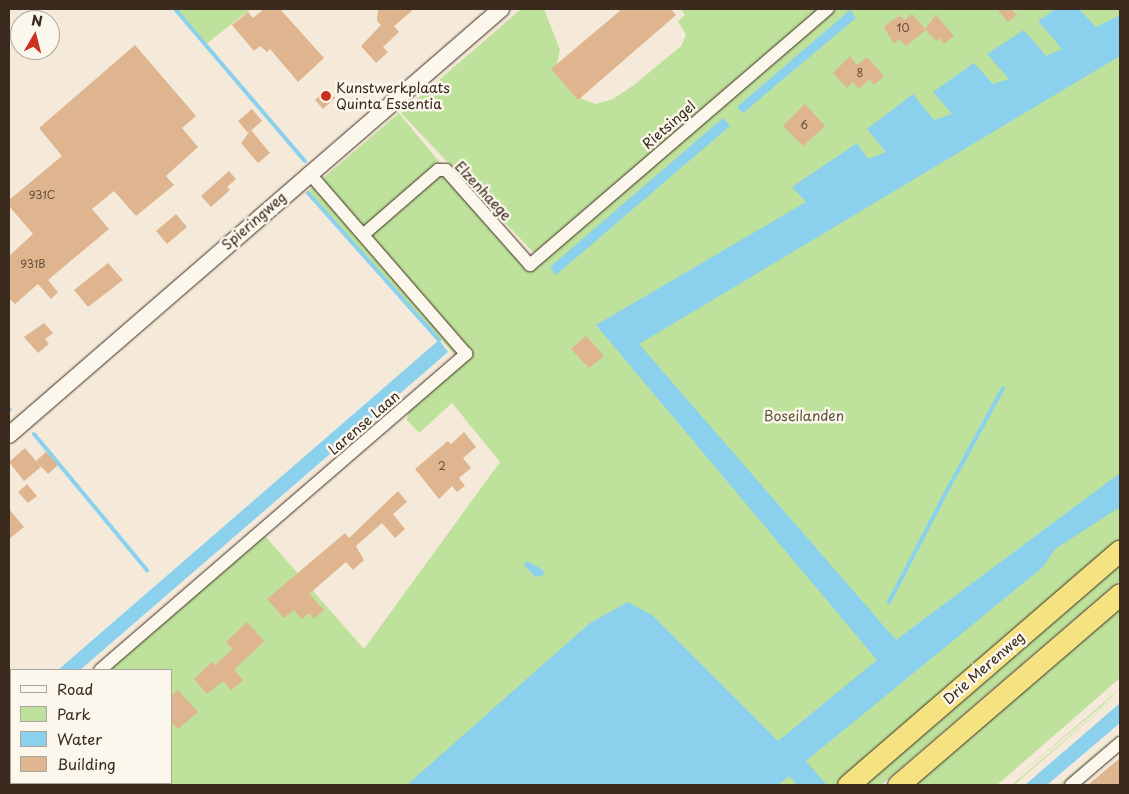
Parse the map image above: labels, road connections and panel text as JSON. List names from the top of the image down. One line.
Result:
{"streets":{"highway":["Drie Merenweg"],"street":["Rietsingel","Elzenhaege","Spieringweg","Larense Laan"]},"crossings":[["Rietsingel","Elzenhaege"],["Elzenhaege","Larense Laan"],["Spieringweg","Larense Laan"]],"parks":["Boseilanden"],"places":["Kunstwerkplaats Quinta Essentia"],"house_numbers":["10","8","6","931C","931B","2"],"legend":["Road","Park","Water","Building"],"north":"top"}
